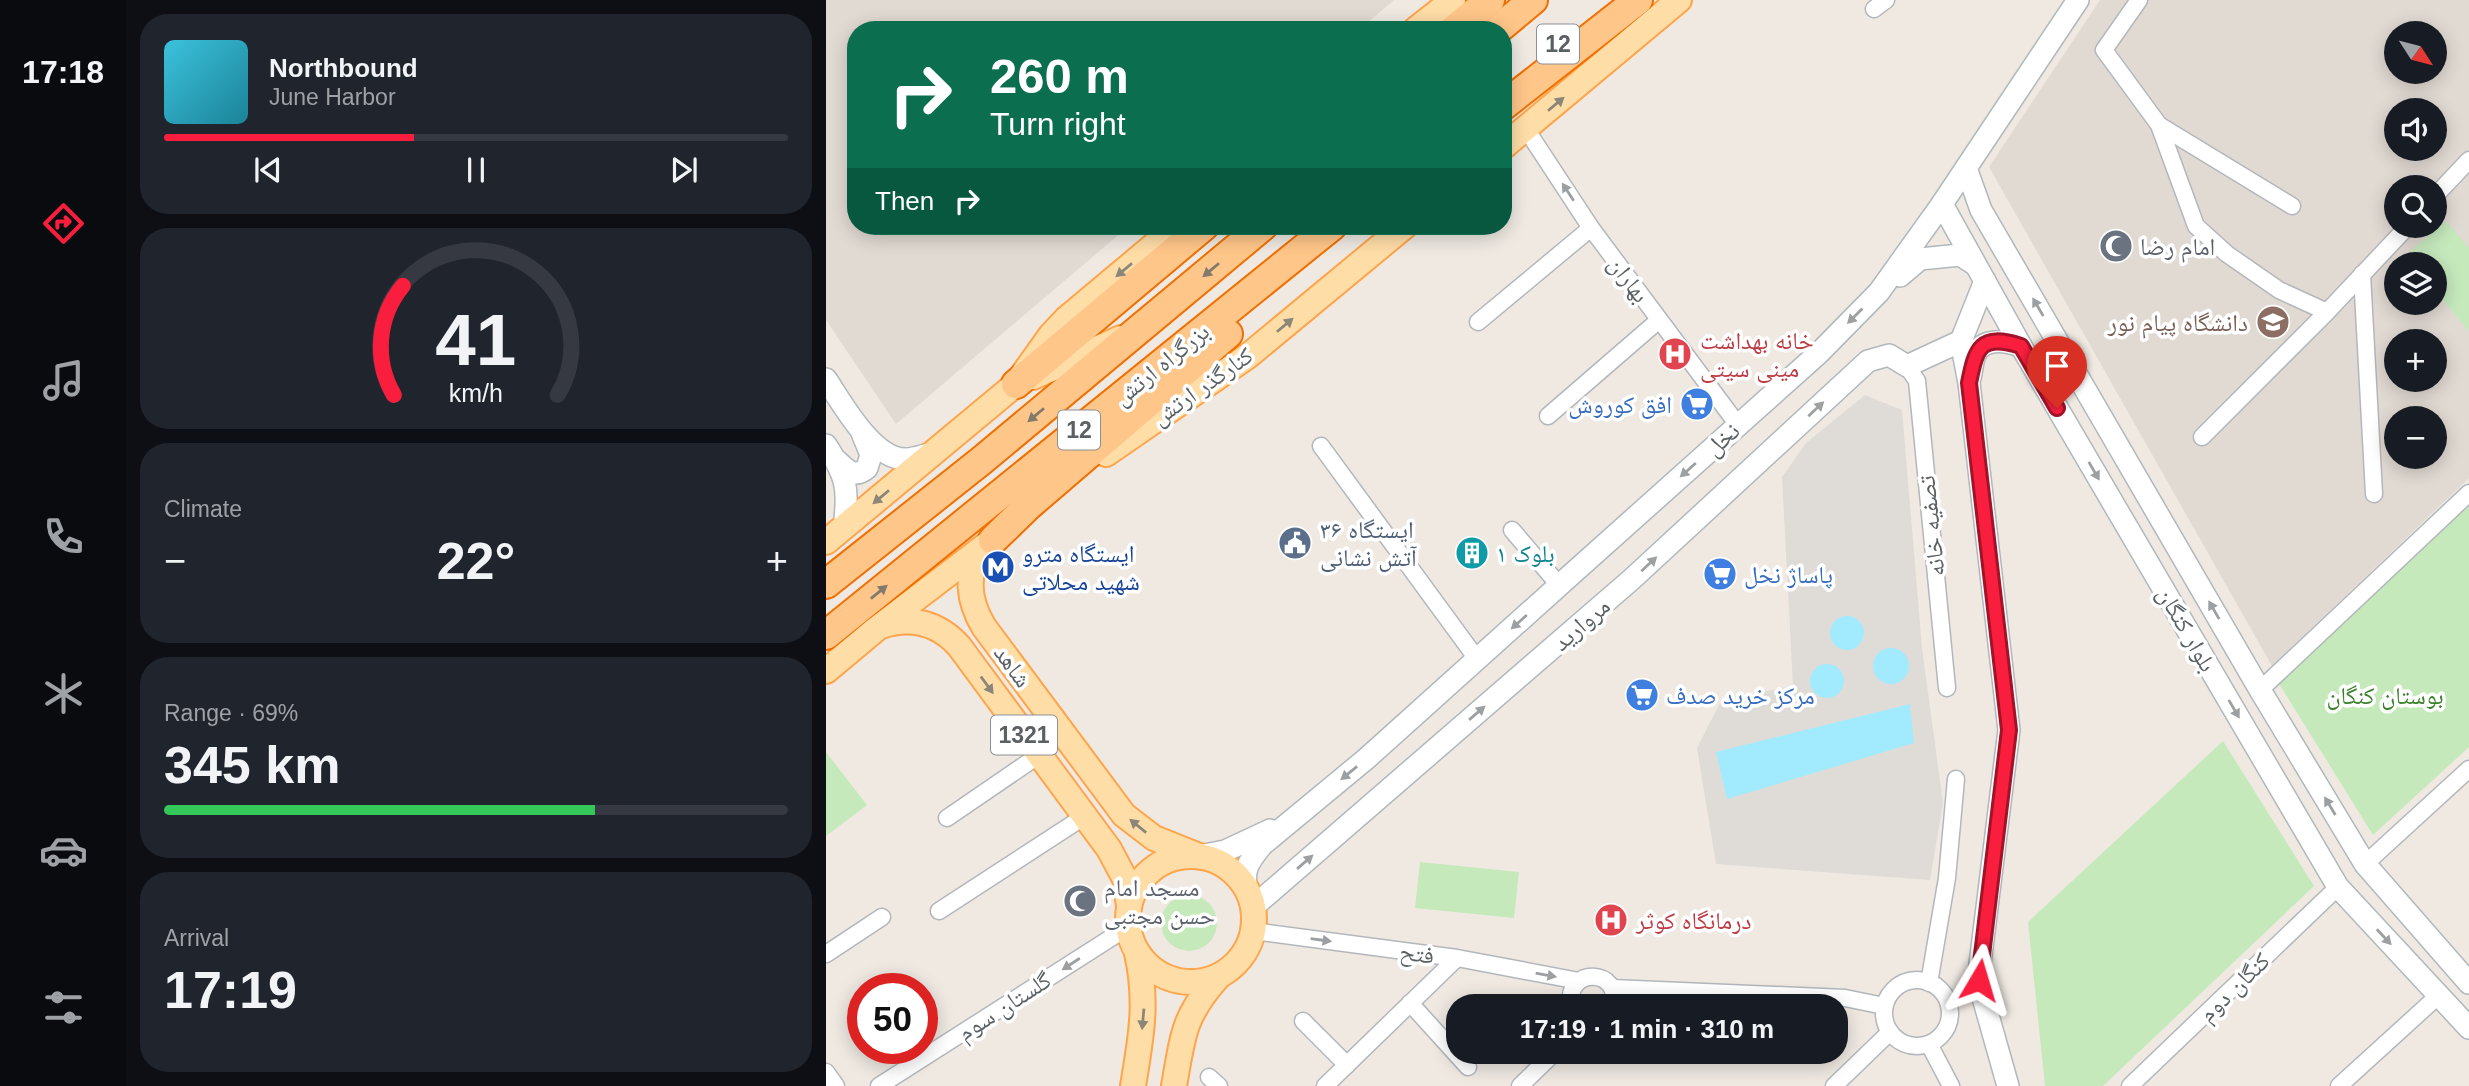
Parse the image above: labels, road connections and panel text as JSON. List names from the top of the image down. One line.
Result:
{"streets":{"highway":["12","بزرگراه ارتش"],"main road":["کنارگذر ارتش","نخل","مروارید","بلوار کنگان","شاهد","1321"],"street":["بهاران","تصفیه خانه","فتح","کنگان دوم","گلستان سوم"]},"crossings":[["بهاران","نخل"],["کنارگذر ارتش","شاهد"],["نخل","بلوار کنگان"],["تصفیه خانه","مروارید"],["مروارید","شاهد"],["مروارید","فتح"],["مروارید","گلستان سوم"],["بلوار کنگان","کنگان دوم"],["شاهد","فتح"],["شاهد","گلستان سوم"],["فتح","گلستان سوم"]],"one_way":["نخل","مروارید","فتح"],"parks":["بوستان کنگان"],"places":{"mosque":["امام رضا","مسجد امام حسن مجتبی"],"school or university":["دانشگاه پیام نور"],"hospital":["خانه بهداشت مینی سیتی","درمانگاه کوثر"],"supermarket":["افق کوروش","پاساژ نخل","مرکز خرید صدف"],"public building":["ایستگاه ۳۶ آتش نشانی"],"building":["۱ بلوک"],"metro station":["ایستگاه مترو شهید محلاتی"]},"north":"bottom right","page":{"tabs":"17:18","map_buttons":["+","−"],"turn":["260 m","Turn right"],"song":["Northbound","June Harbor"],"then":"Then","tile":["Climate",["Range · 69%","345 km"],["Arrival","17:19"]],"heat":["−","22°","+"],"limit":"50","trip":"17:19 · 1 min · 310 m","gauge":["41","km/h"]}}
